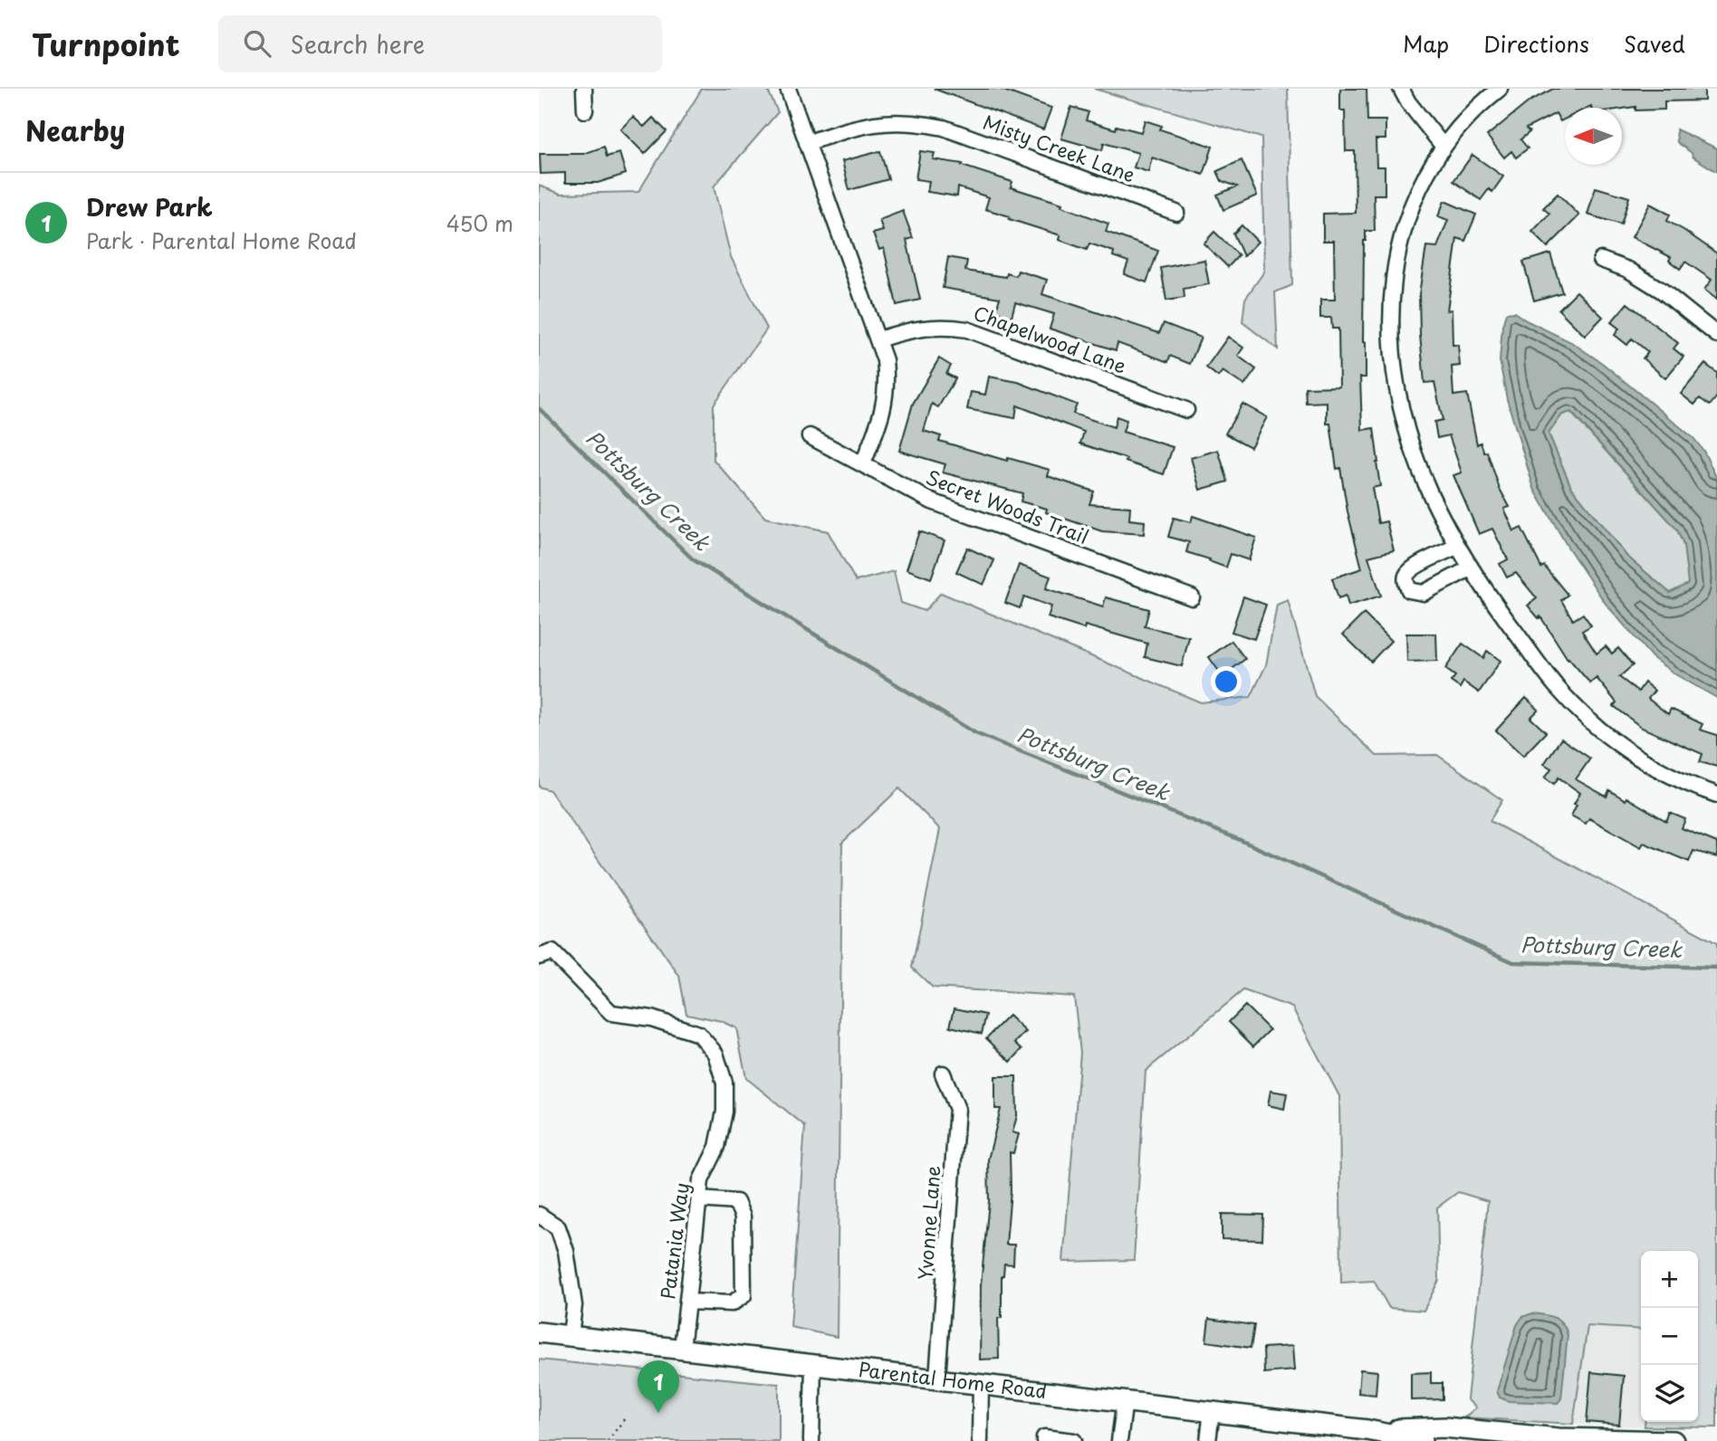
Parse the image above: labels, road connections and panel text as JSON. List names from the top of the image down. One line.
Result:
{"streets":{"main road":["Parental Home Road"],"street":["Misty Creek Lane","Chapelwood Lane","Secret Woods Trail","Yvonne Lane","Patania Way"]},"crossings":[["Yvonne Lane","Parental Home Road"],["Patania Way","Parental Home Road"]],"water":["Pottsburg Creek"],"north":"left","page":{"header":"Turnpoint","search":"Search here","nav":["Map","Directions","Saved"],"heading":"Nearby","list":[{"mark":"1","name":"Drew Park","note":"Park · Parental Home Road","value":"450 m"}],"map_buttons":["+","−"],"pins":"1"}}
